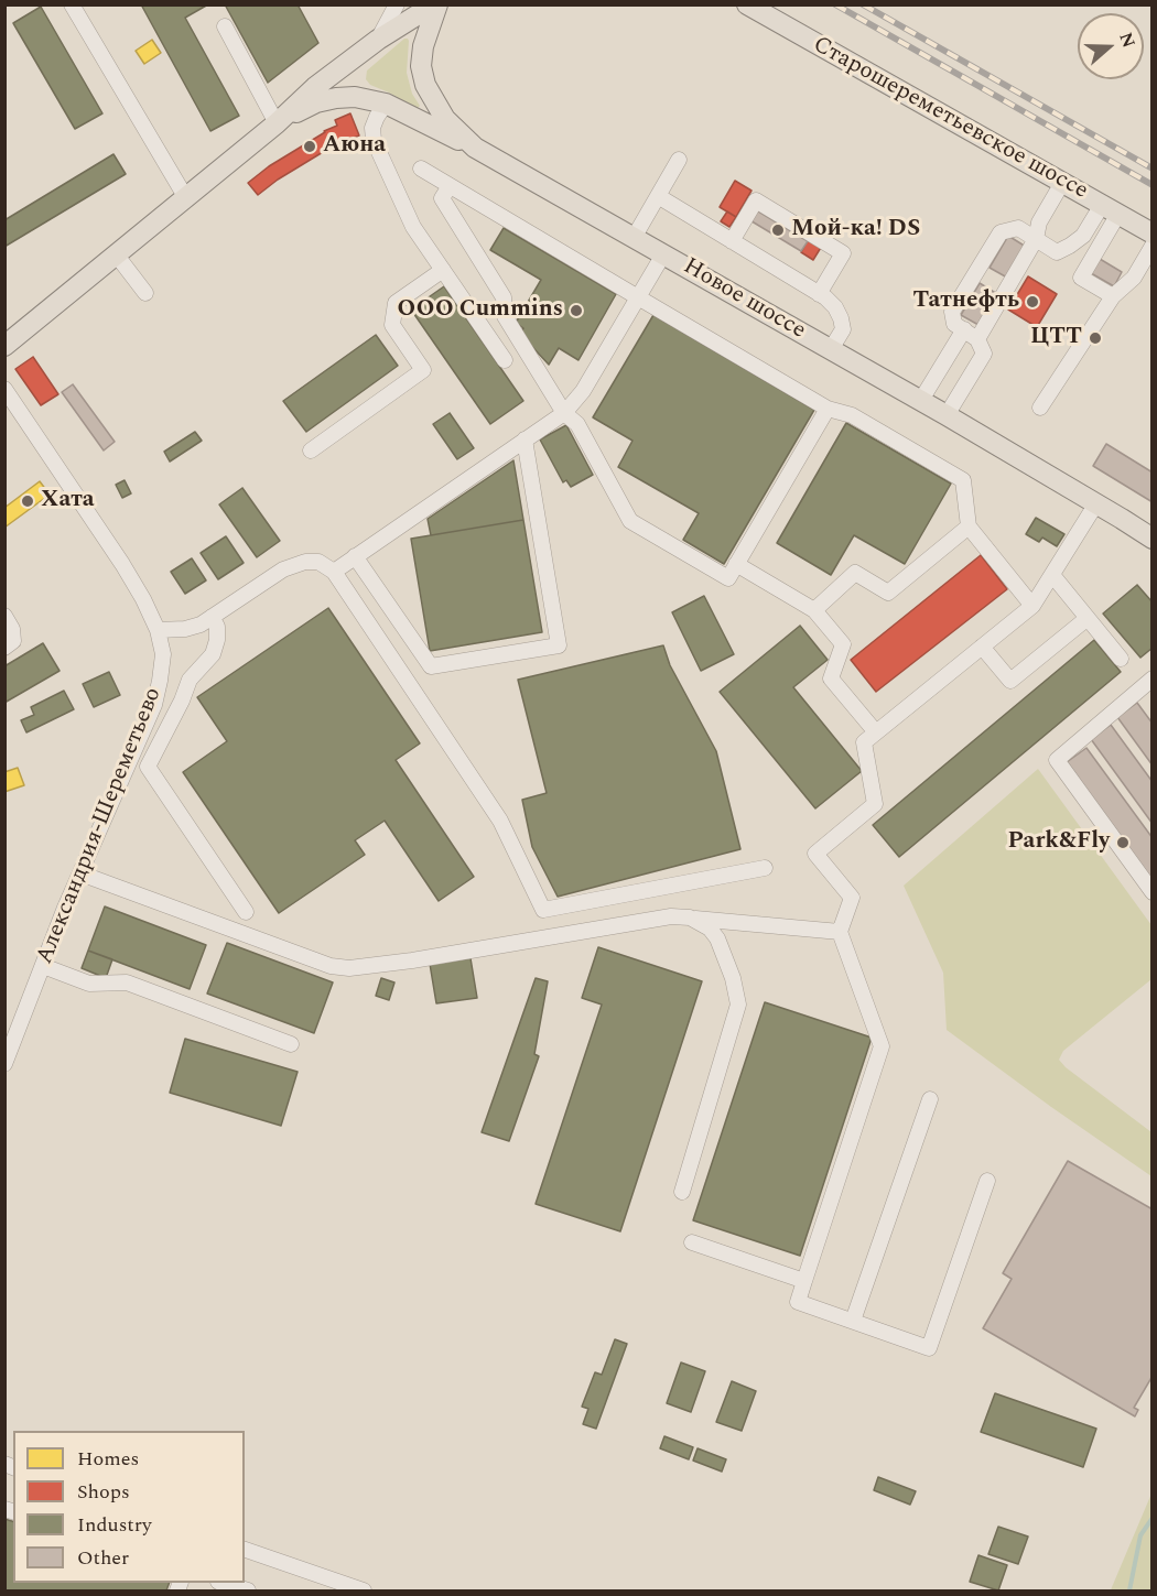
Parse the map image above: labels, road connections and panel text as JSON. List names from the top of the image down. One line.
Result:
{"streets":{"main road":["Старошереметьевское шоссе","Новое шоссе"],"street":["Александрия-Шереметьево"]},"places":["Аюна","Мой-ка! DS","Татнефть","OOO Cummins","ЦТТ","Хата","Park&Fly"],"legend":["Homes","Shops","Industry","Other"],"north":"right"}
